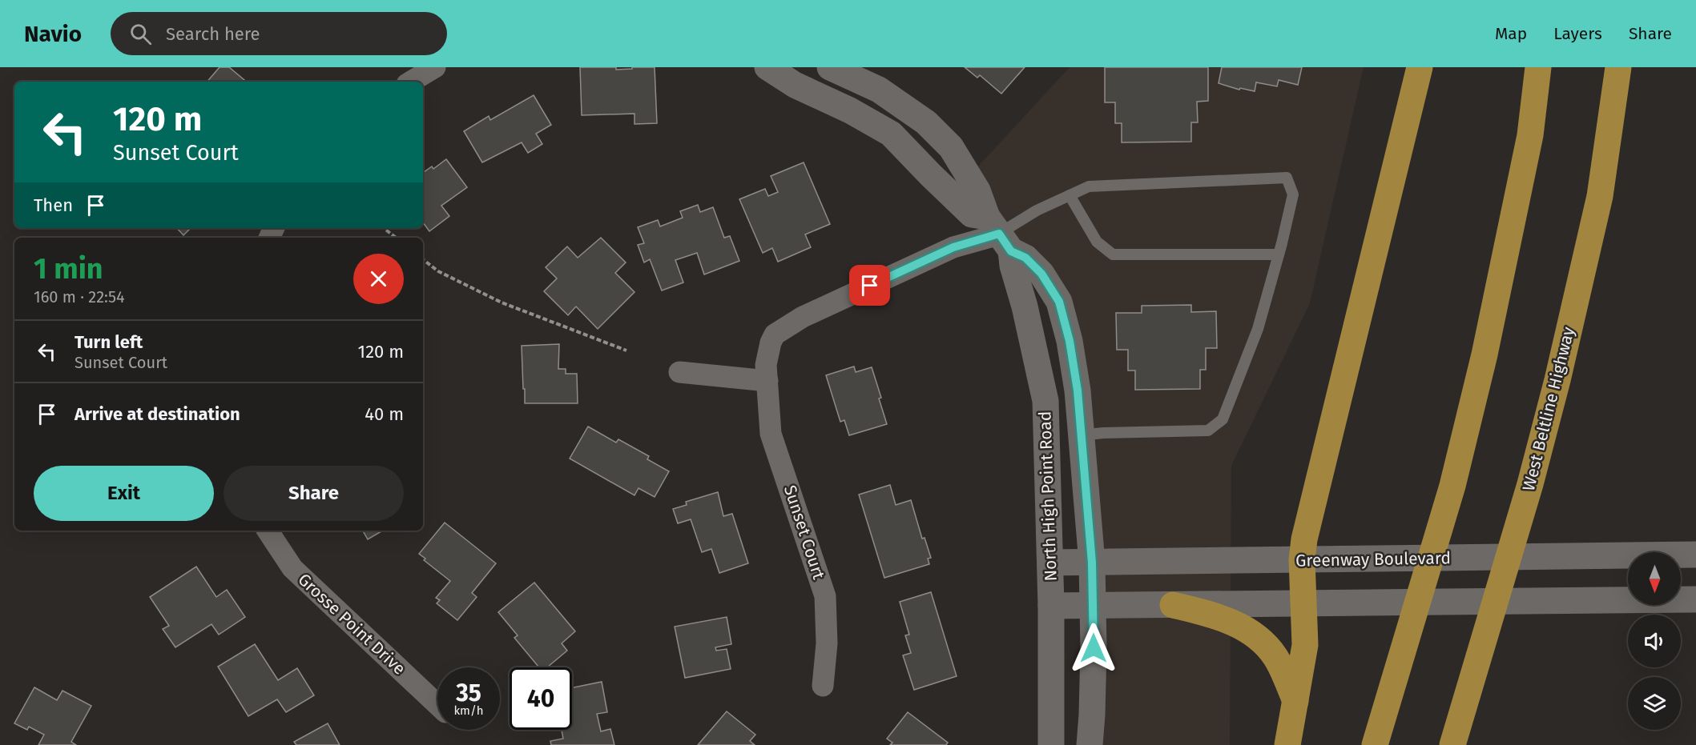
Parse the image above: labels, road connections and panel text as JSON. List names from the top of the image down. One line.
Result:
{"streets":{"highway":["West Beltline Highway"],"street":["North High Point Road","Sunset Court","Greenway Boulevard","Grosse Point Drive"]},"crossings":[["North High Point Road","Sunset Court"],["North High Point Road","Greenway Boulevard"]],"north":"bottom","page":{"header":"Navio","search":"Search here","nav":["Map","Layers","Share"],"turn":["120 m","Sunset Court"],"then":"Then","heading":["1 min","160 m · 22:54"],"list":[{"name":"Turn left","note":"Sunset Court","value":"120 m"},{"name":"Arrive at destination","value":"40 m"}],"buttons":["Exit","Share"],"speed":"35 km/h","limit":"40"}}
